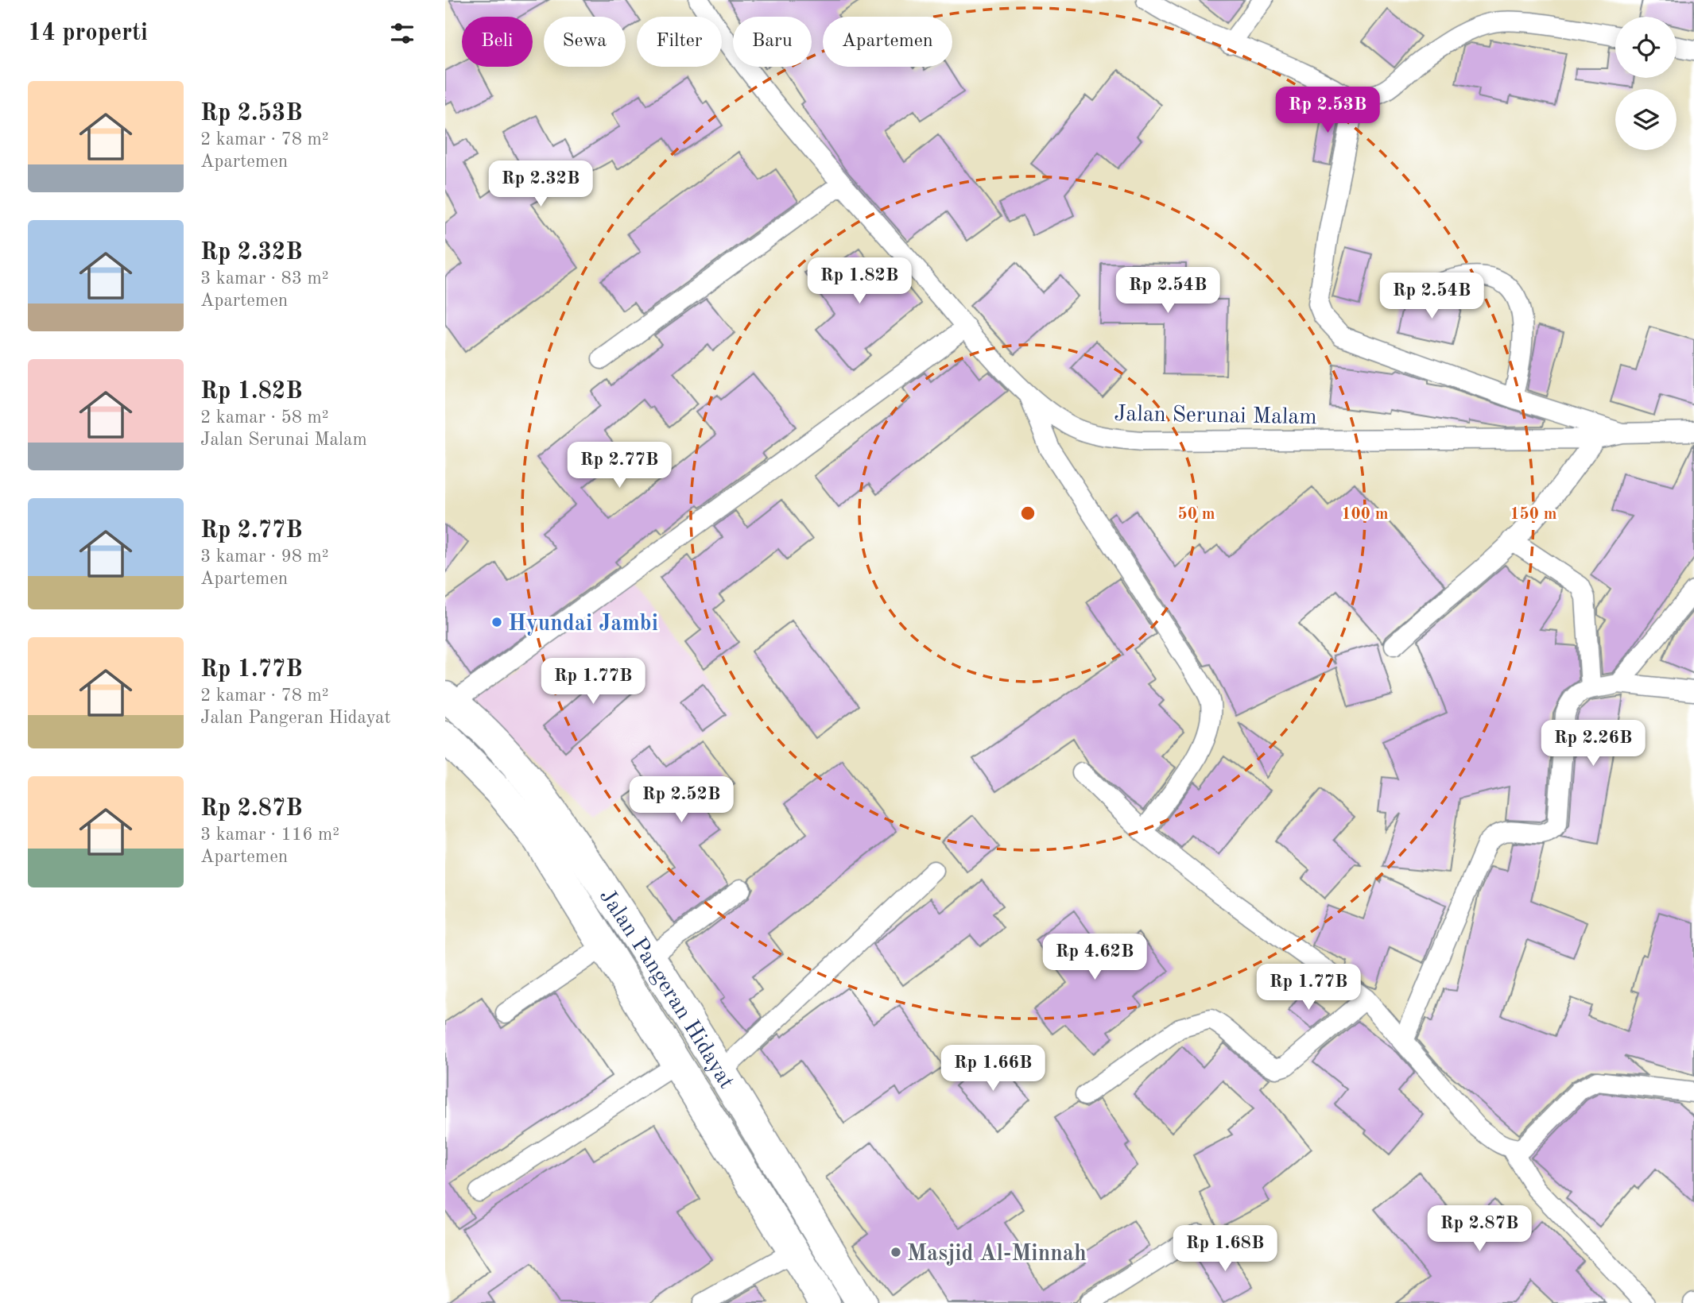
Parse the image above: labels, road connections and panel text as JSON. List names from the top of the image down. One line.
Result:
{"streets":{"highway":["Jalan Pangeran Hidayat"],"street":["Jalan Serunai Malam"]},"places":["Hyundai Jambi","Masjid Al-Minnah"],"page":{"heading":"14 properti","chip":["Beli","Sewa","Filter","Baru","Apartemen"],"list":[{"name":"Rp 2.53B","note":"2 kamar · 78 m² · Apartemen"},{"name":"Rp 2.32B","note":"3 kamar · 83 m² · Apartemen"},{"name":"Rp 1.82B","note":"2 kamar · 58 m² · Jalan Serunai Malam"},{"name":"Rp 2.77B","note":"3 kamar · 98 m² · Apartemen"},{"name":"Rp 1.77B","note":"2 kamar · 78 m² · Jalan Pangeran Hidayat"},{"name":"Rp 2.87B","note":"3 kamar · 116 m² · Apartemen"}],"price":["Rp 2.53B","Rp 2.32B","Rp 1.82B","Rp 2.54B","Rp 2.54B","Rp 2.77B","Rp 1.77B","Rp 2.26B","Rp 2.52B","Rp 4.62B","Rp 1.77B","Rp 1.66B","Rp 2.87B","Rp 1.68B"]},"rings":["50 m","100 m","150 m"]}
